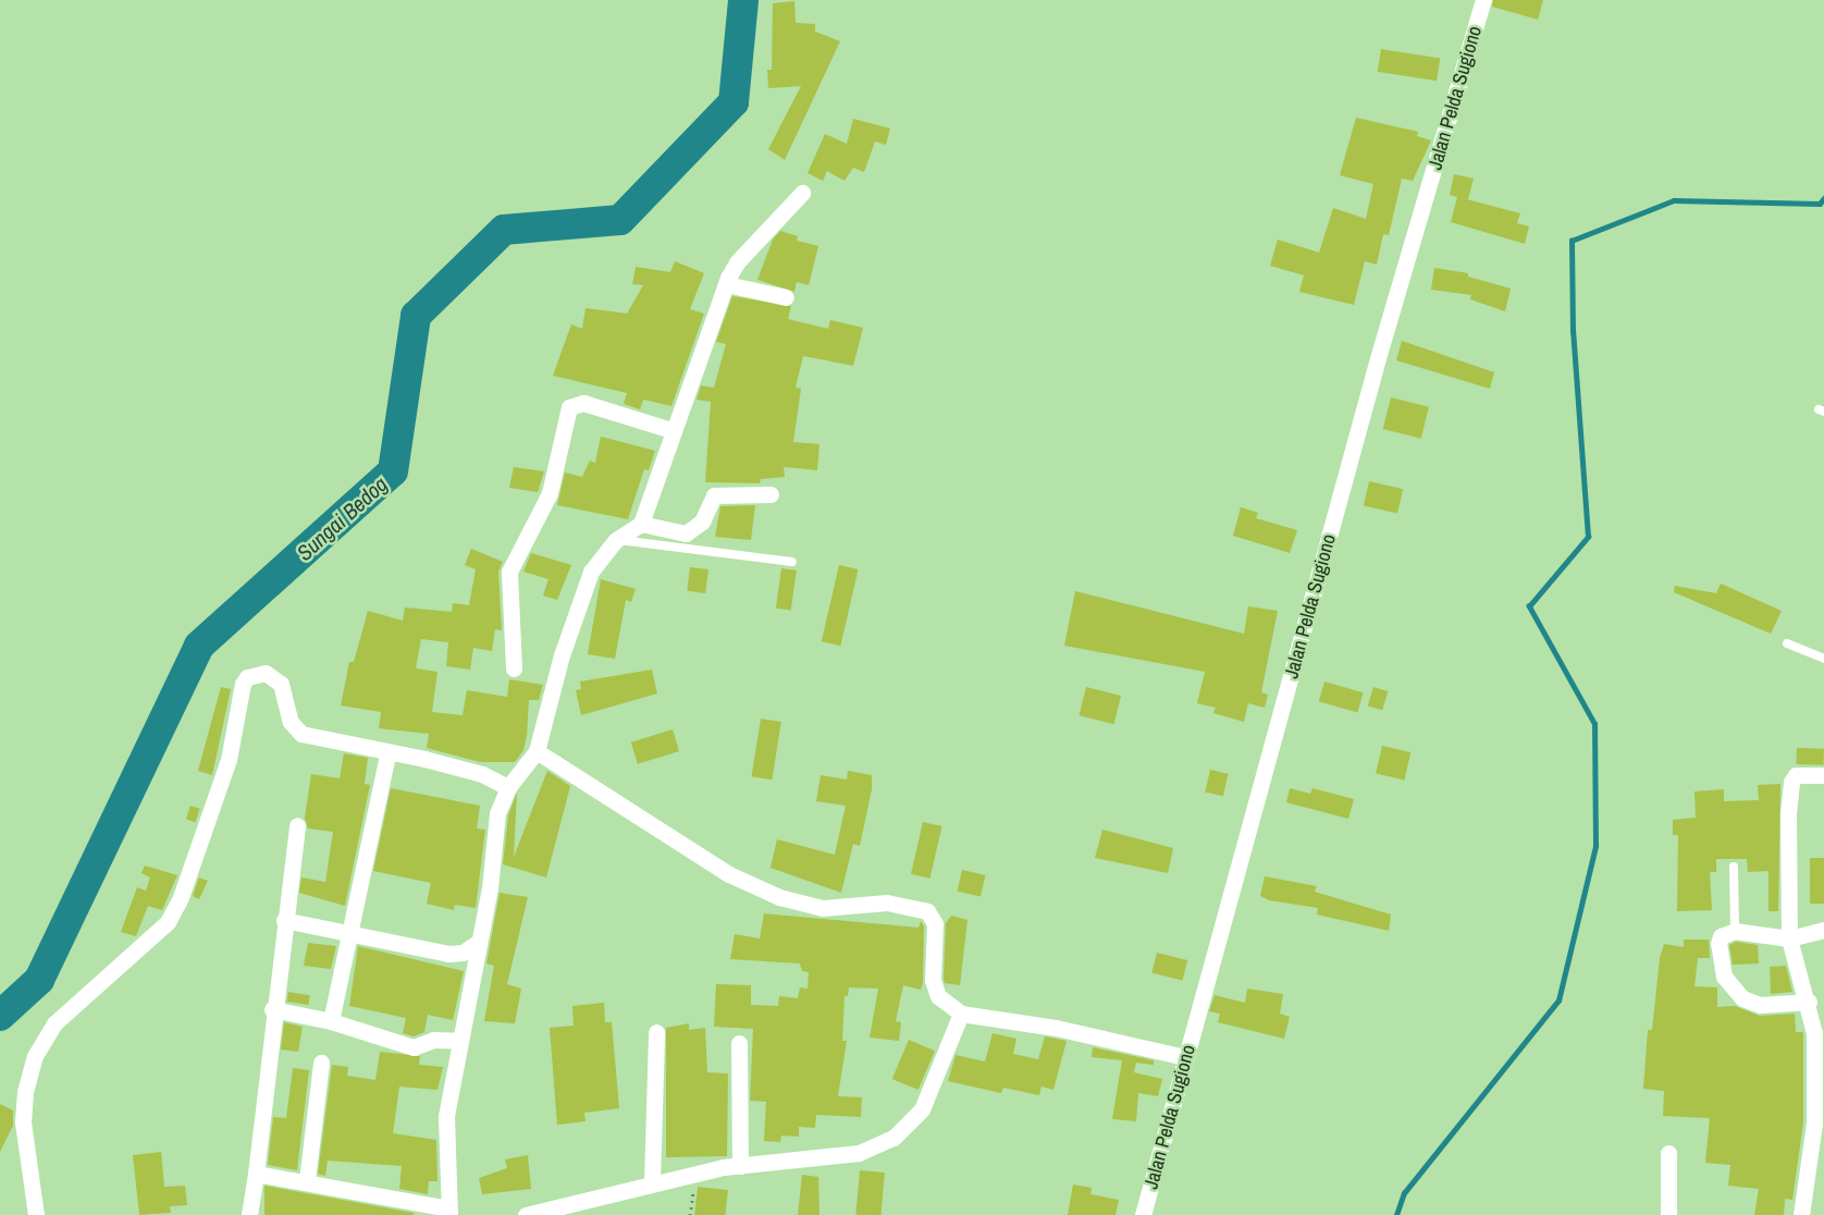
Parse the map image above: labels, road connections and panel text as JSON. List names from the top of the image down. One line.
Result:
{"streets":{"street":["Jalan Pelda Sugiono"]},"water":["Sungai Bedog"]}
